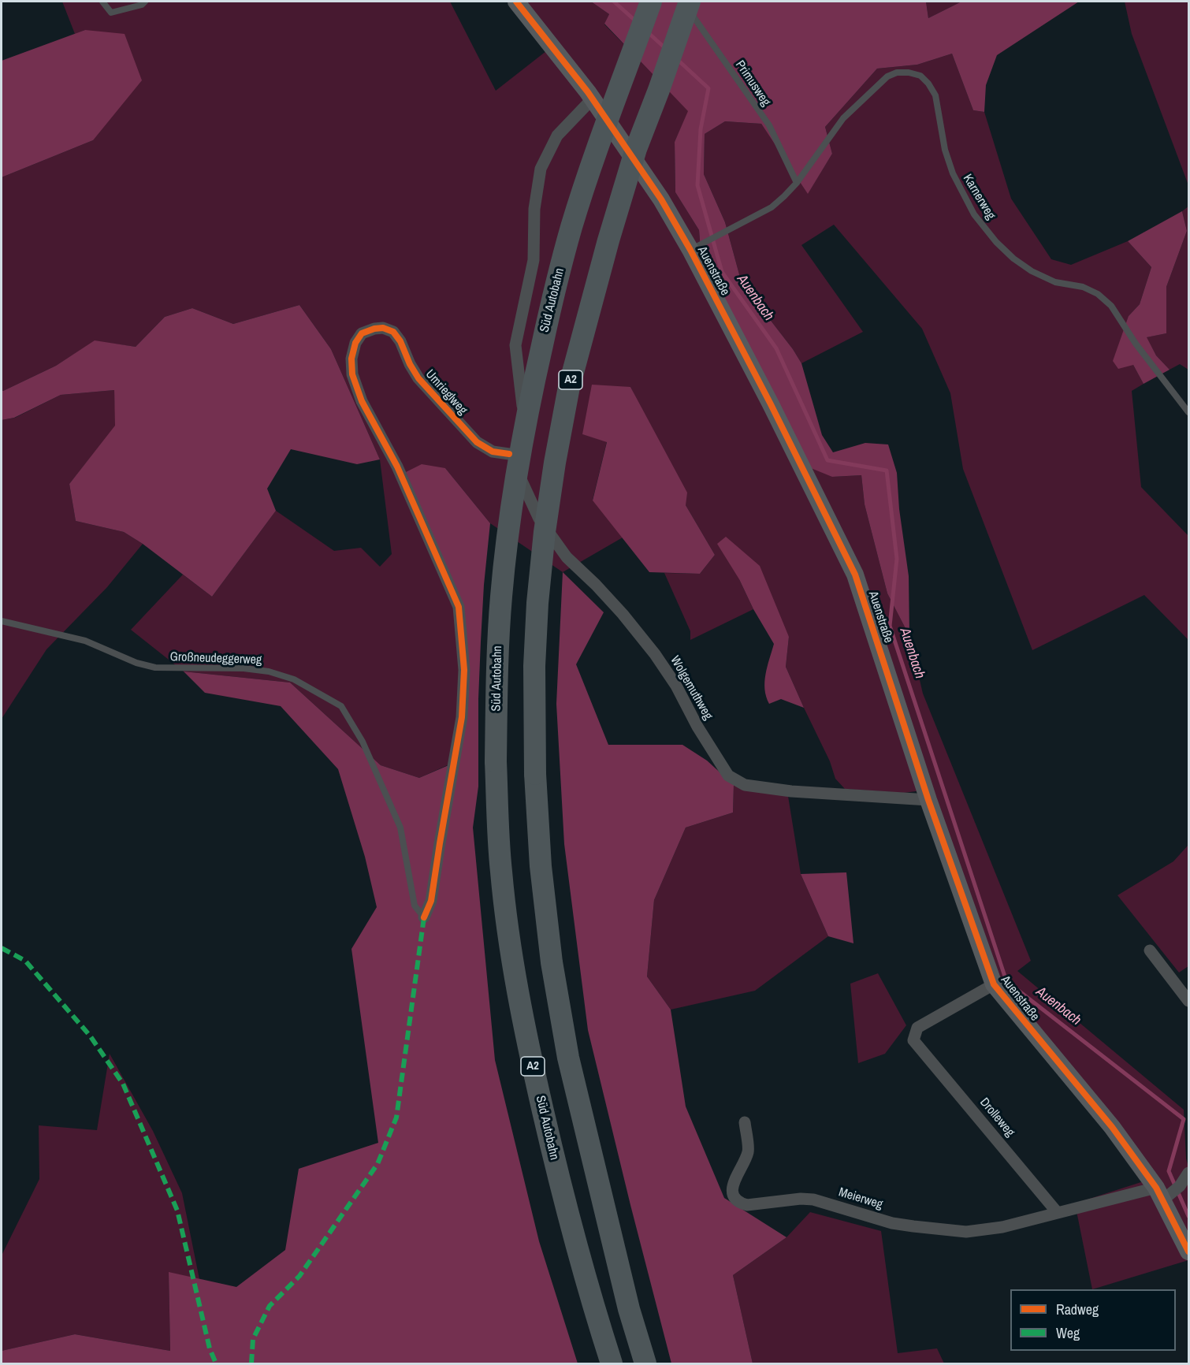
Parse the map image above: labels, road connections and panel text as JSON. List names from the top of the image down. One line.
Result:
{"streets":{"highway":["Süd Autobahn","A2"],"street":["Auenstraße","Umrieglweg","Wolgemuthweg","Drolleweg","Meierweg"],"lane":["Primusweg","Karnerweg","Großneudeggerweg"]},"crossings":[["Primusweg","Karnerweg"],["Karnerweg","Auenstraße"],["Auenstraße","Wolgemuthweg"],["Auenstraße","Drolleweg"],["Umrieglweg","Großneudeggerweg"],["Umrieglweg","Wolgemuthweg"],["Drolleweg","Meierweg"]],"water":["Auenbach"],"legend":["Radweg","Weg"]}
